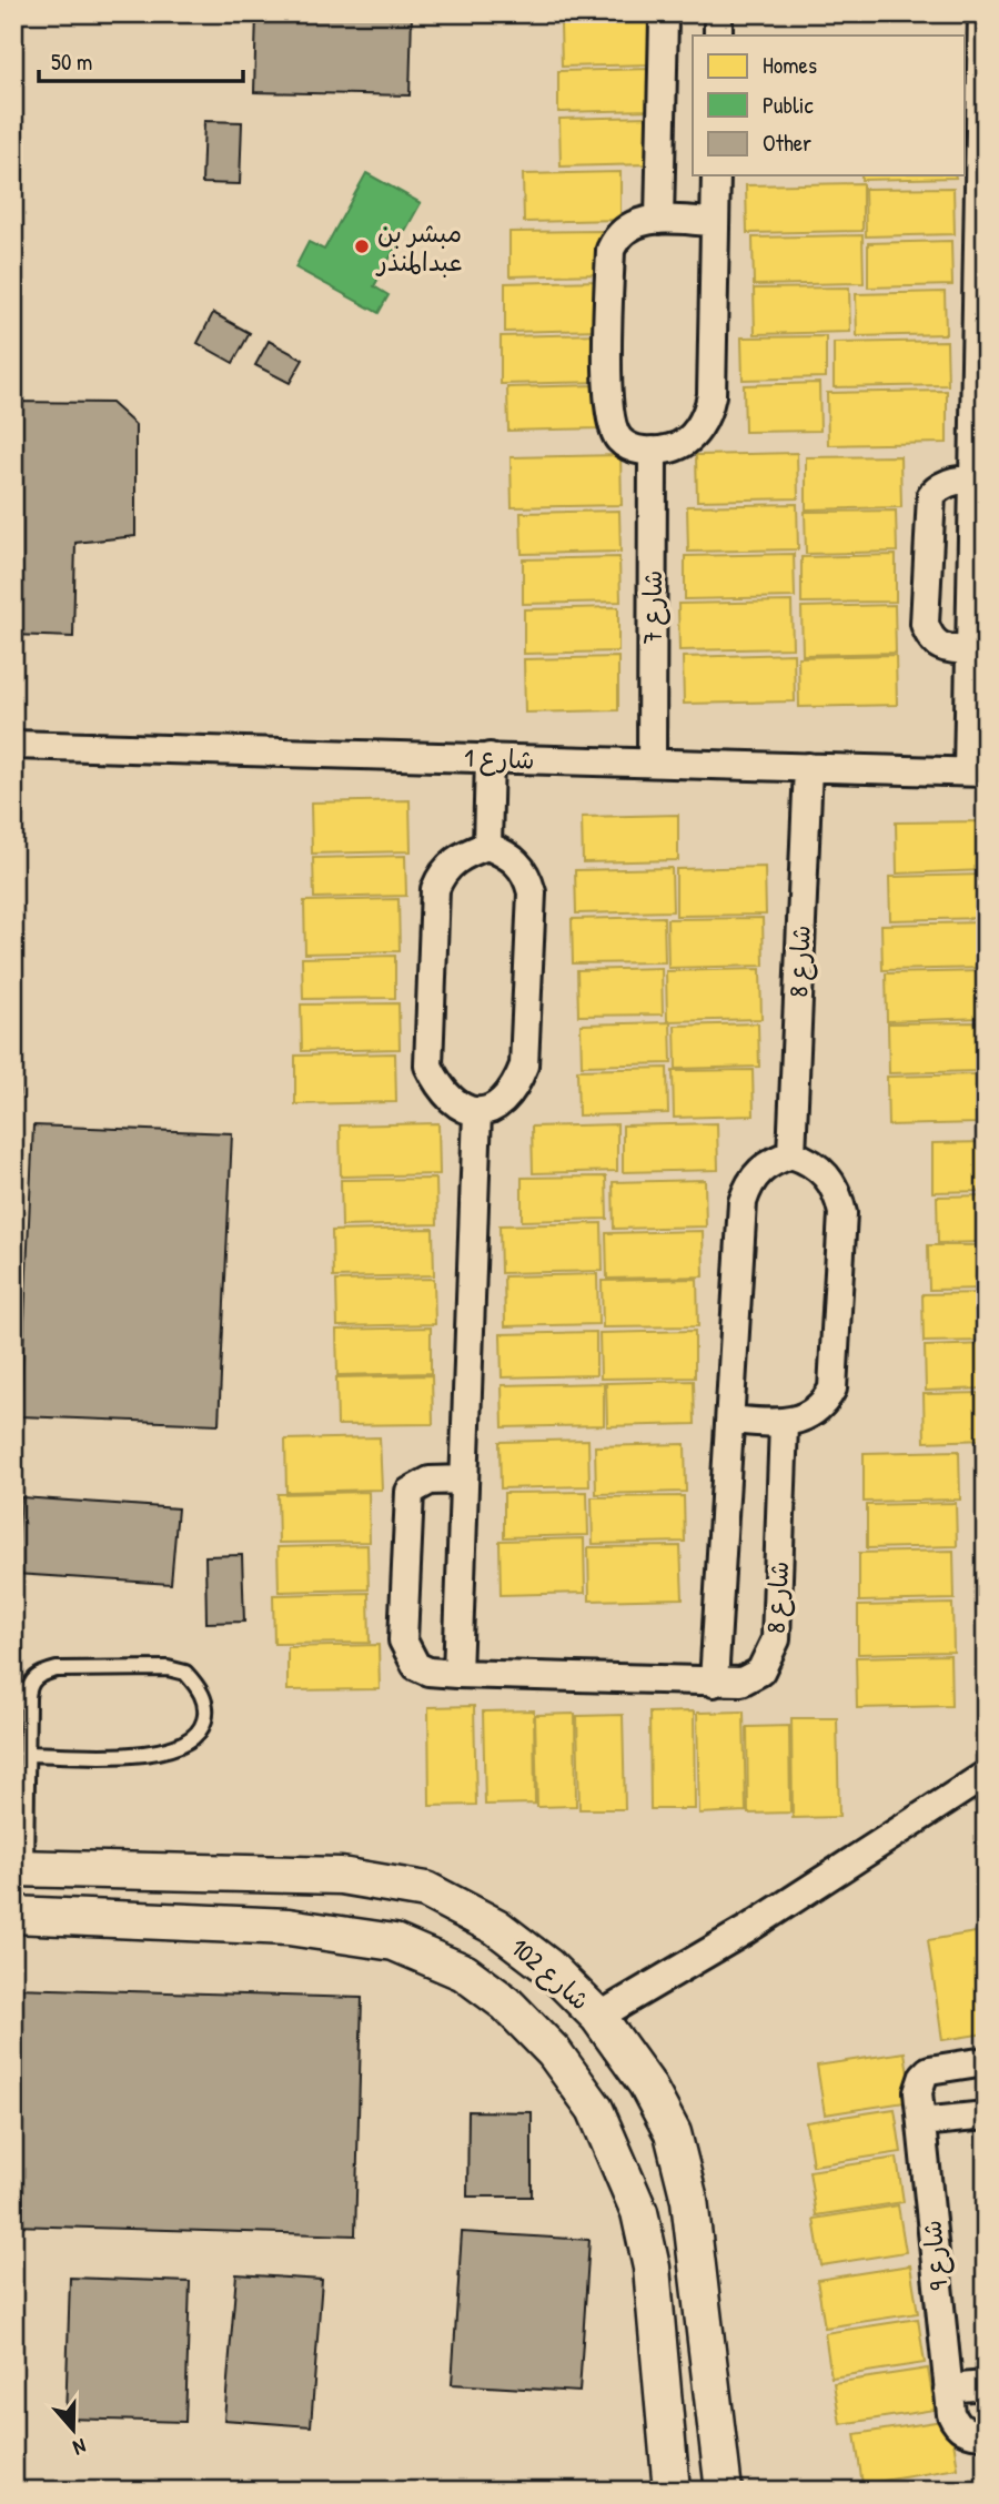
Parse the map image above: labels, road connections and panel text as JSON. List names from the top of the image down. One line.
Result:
{"streets":{"street":["شارع 7","شارع 1","شارع 8","شارع 102","شارع 9"]},"crossings":[["شارع 7","شارع 1"],["شارع 1","شارع 8"]],"places":["مبشر بن عبدالمنذر"],"legend":["Homes","Public","Other"],"scale_bar":"50 m","north":"bottom"}
